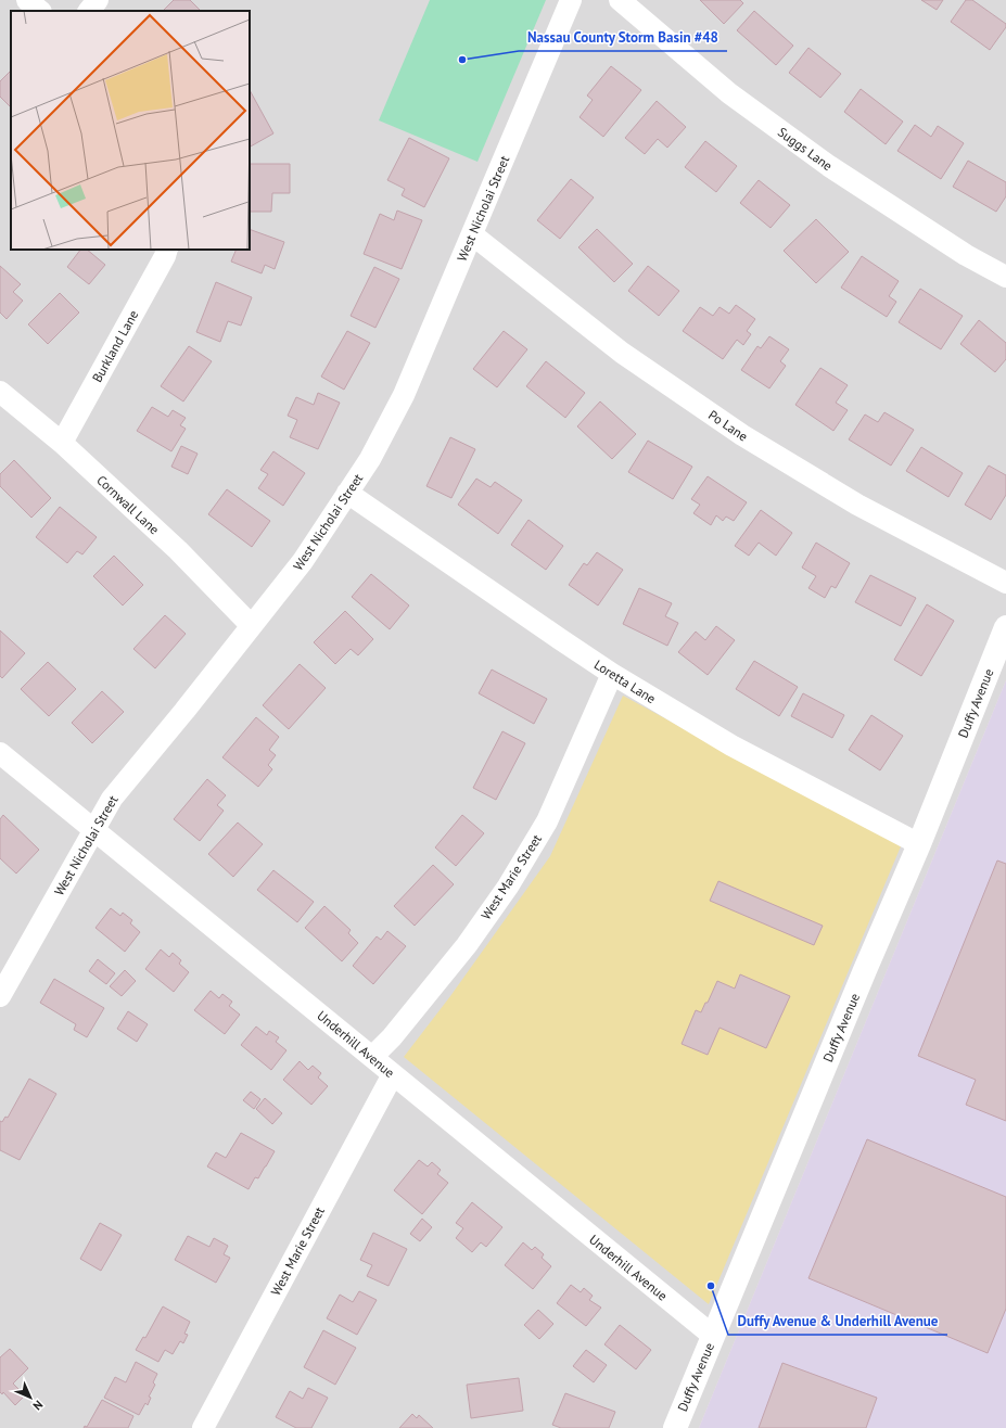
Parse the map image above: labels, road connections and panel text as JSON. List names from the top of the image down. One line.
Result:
{"streets":{"street":["Suggs Lane","West Nicholai Street","Burkland Lane","Po Lane","Cornwall Lane","Loretta Lane","Duffy Avenue","West Marie Street","Underhill Avenue"]},"crossings":[["West Nicholai Street","Po Lane"],["West Nicholai Street","Cornwall Lane"],["West Nicholai Street","Loretta Lane"],["West Nicholai Street","Underhill Avenue"],["Burkland Lane","Cornwall Lane"],["Loretta Lane","Duffy Avenue"],["Loretta Lane","West Marie Street"],["Duffy Avenue","Underhill Avenue"],["West Marie Street","Underhill Avenue"]],"places":["Nassau County Storm Basin #48","Duffy Avenue & Underhill Avenue"],"north":"bottom right"}
